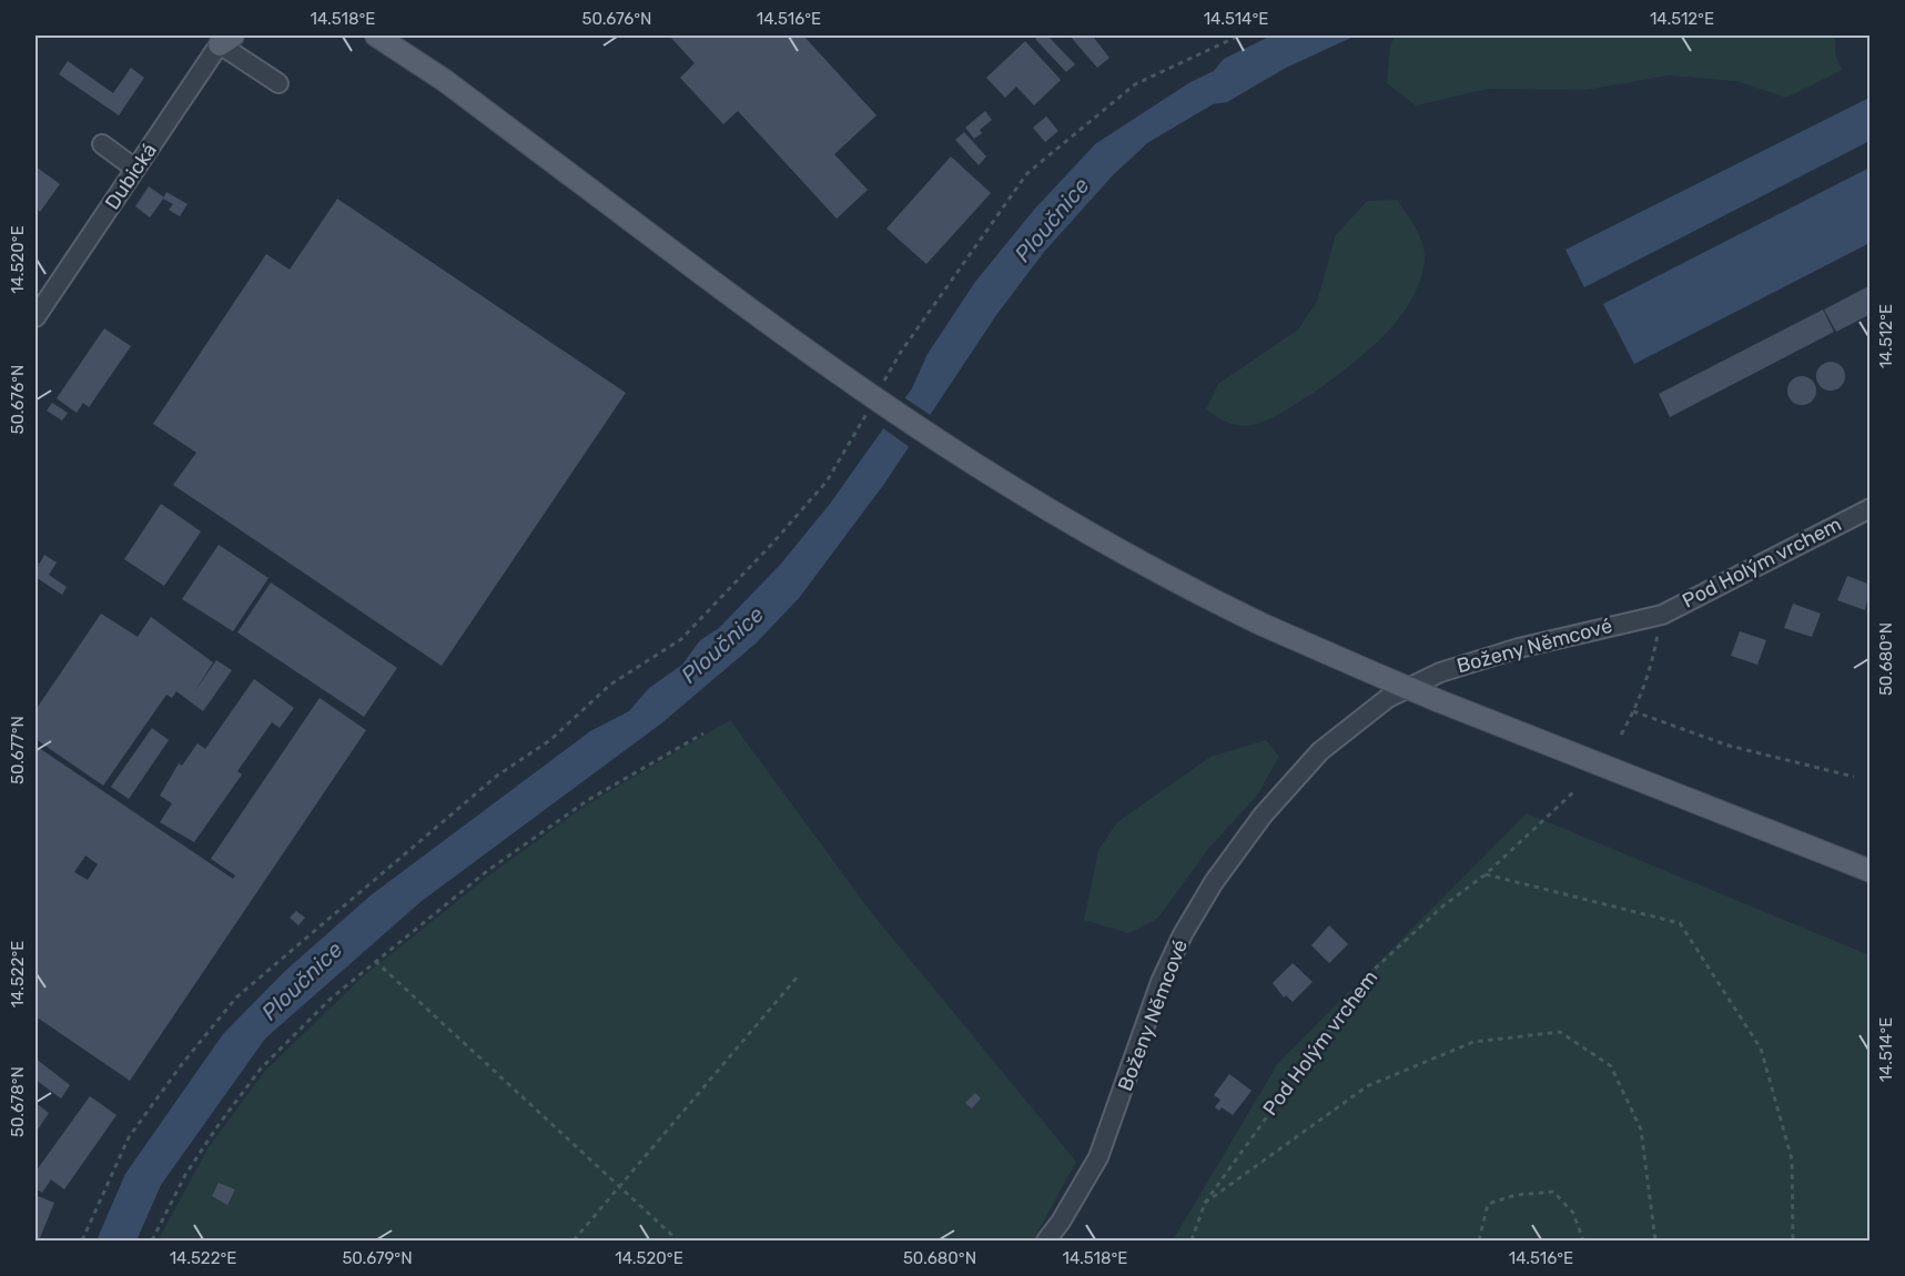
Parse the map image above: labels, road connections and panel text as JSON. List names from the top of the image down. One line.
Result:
{"streets":{"street":["Dubická","Pod Holým vrchem","Boženy Němcové"]},"crossings":[["Pod Holým vrchem","Boženy Němcové"]],"water":["Ploučnice"],"coordinates":["14.518°E","50.676°N","14.516°E","14.514°E","14.512°E","14.520°E","50.680°N","50.677°N","14.522°E","50.678°N","50.679°N"]}
